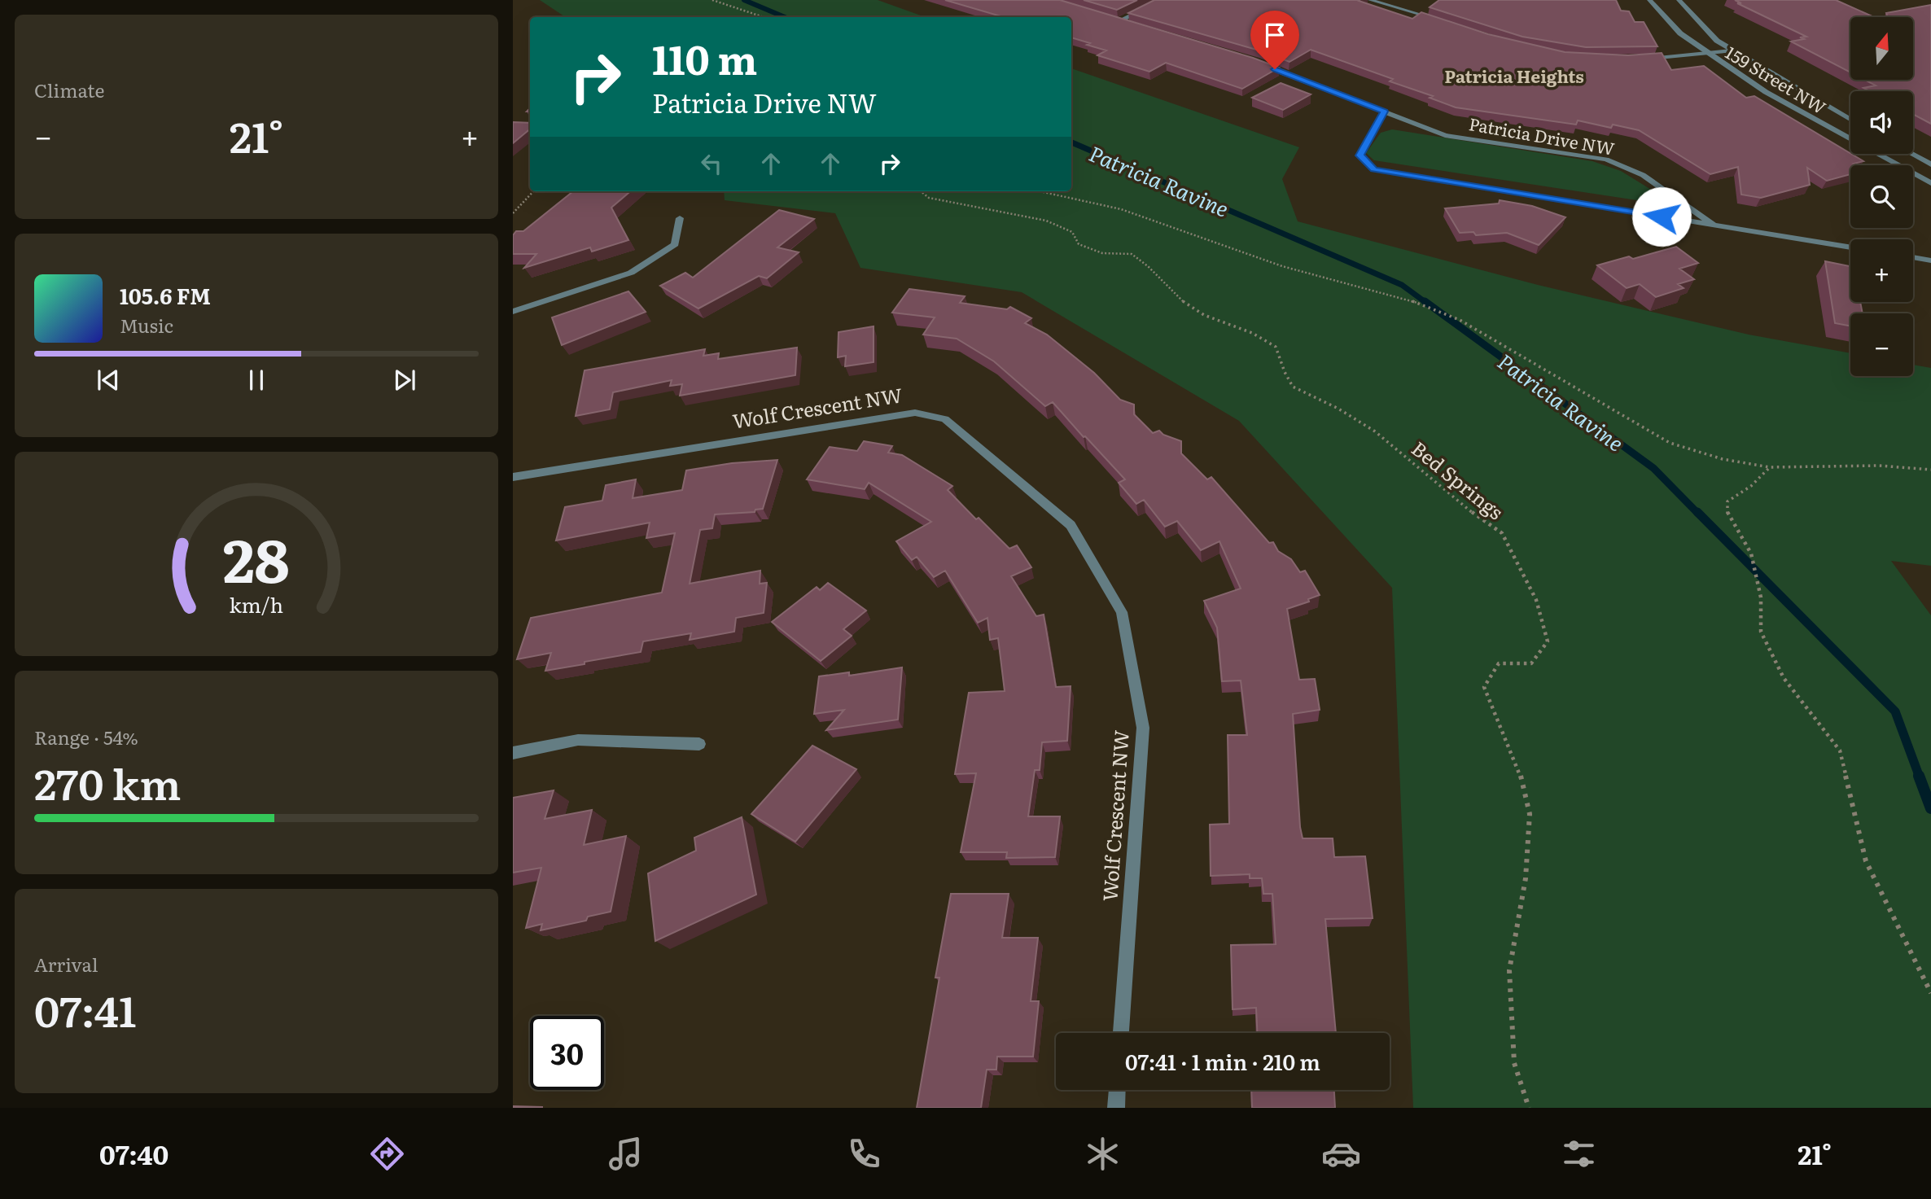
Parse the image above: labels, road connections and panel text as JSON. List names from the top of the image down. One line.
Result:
{"streets":{"street":["159 Street NW","Patricia Drive NW","Wolf Crescent NW"],"path":["Bed Springs"]},"districts":["Patricia Heights"],"water":["Patricia Ravine"],"north":"top","page":{"tile":["Climate",["Range · 54%","270 km"],["Arrival","07:41"]],"map_buttons":["+","−"],"turn":["110 m","Patricia Drive NW"],"heat":["−","21°","+"],"song":["105.6 FM","Music"],"limit":"30","trip":"07:41 · 1 min · 210 m","tabs":["07:40","21°"],"gauge":["28","km/h"]}}
